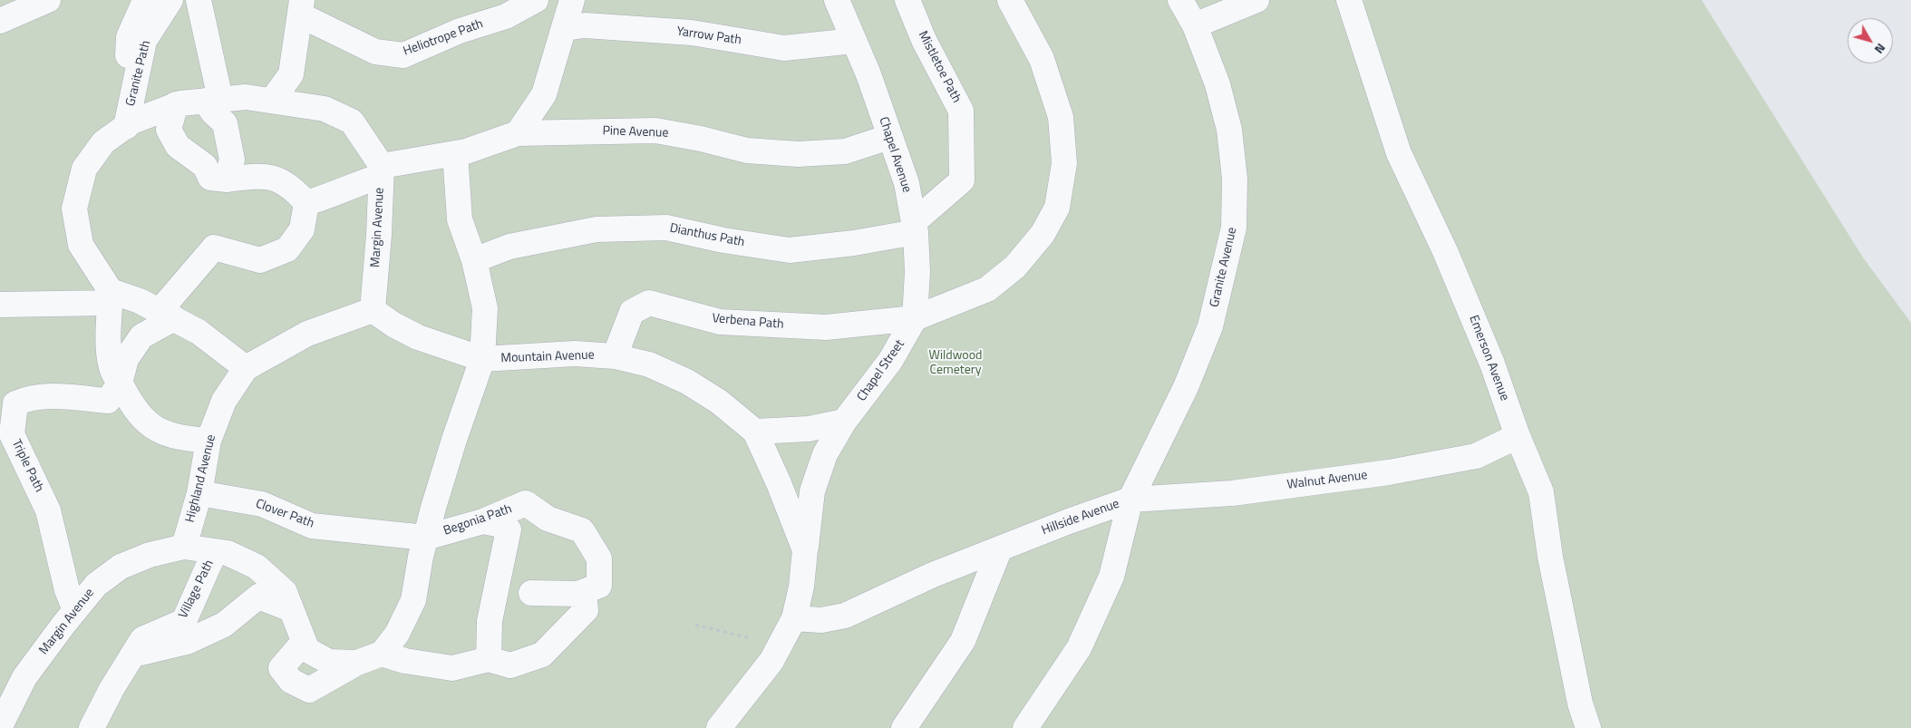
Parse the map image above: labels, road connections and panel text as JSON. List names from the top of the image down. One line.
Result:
{"streets":{"street":["Yarrow Path","Heliotrope Path","Mistletoe Path","Granite Path","Pine Avenue","Chapel Avenue","Margin Avenue","Dianthus Path","Granite Avenue","Verbena Path","Mountain Avenue","Emerson Avenue","Chapel Street","Triple Path","Highland Avenue","Walnut Avenue","Clover Path","Hillside Avenue","Begonia Path","Village Path"]},"crossings":[["Yarrow Path","Chapel Avenue"],["Mistletoe Path","Chapel Avenue"],["Mistletoe Path","Dianthus Path"],["Pine Avenue","Chapel Avenue"],["Pine Avenue","Margin Avenue"],["Chapel Avenue","Dianthus Path"],["Chapel Avenue","Verbena Path"],["Chapel Avenue","Chapel Street"],["Margin Avenue","Triple Path"],["Margin Avenue","Highland Avenue"],["Margin Avenue","Village Path"],["Granite Avenue","Walnut Avenue"],["Granite Avenue","Hillside Avenue"],["Verbena Path","Mountain Avenue"],["Verbena Path","Chapel Street"],["Mountain Avenue","Chapel Street"],["Mountain Avenue","Hillside Avenue"],["Emerson Avenue","Walnut Avenue"],["Triple Path","Highland Avenue"],["Highland Avenue","Clover Path"],["Walnut Avenue","Hillside Avenue"],["Clover Path","Begonia Path"]],"parks":["Wildwood Cemetery"],"north":"bottom right"}
